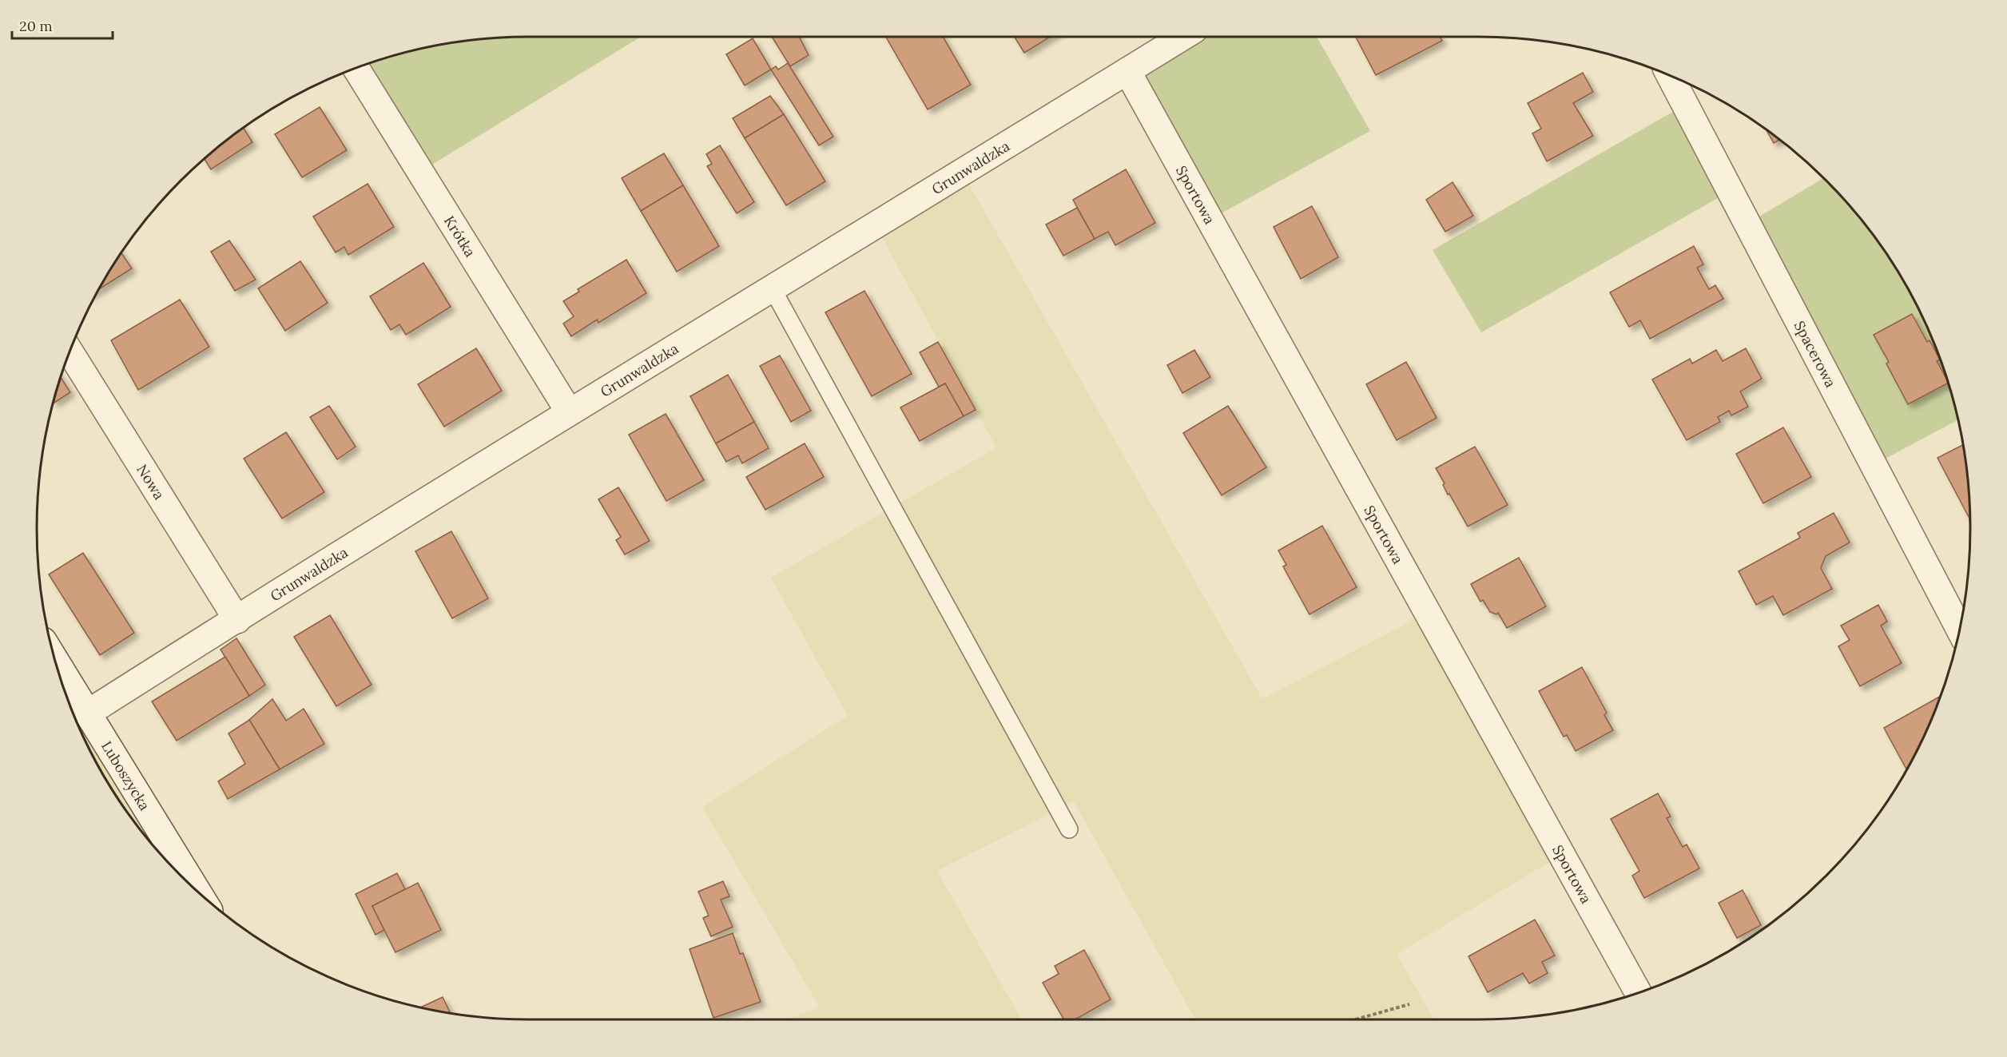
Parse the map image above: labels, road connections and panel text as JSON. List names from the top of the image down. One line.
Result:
{"streets":{"street":["Grunwaldzka","Sportowa","Krótka","Spacerowa","Nowa","Luboszycka"]},"crossings":[["Grunwaldzka","Sportowa"],["Grunwaldzka","Krótka"],["Grunwaldzka","Nowa"],["Grunwaldzka","Luboszycka"]],"scale_bar":"20 m"}
